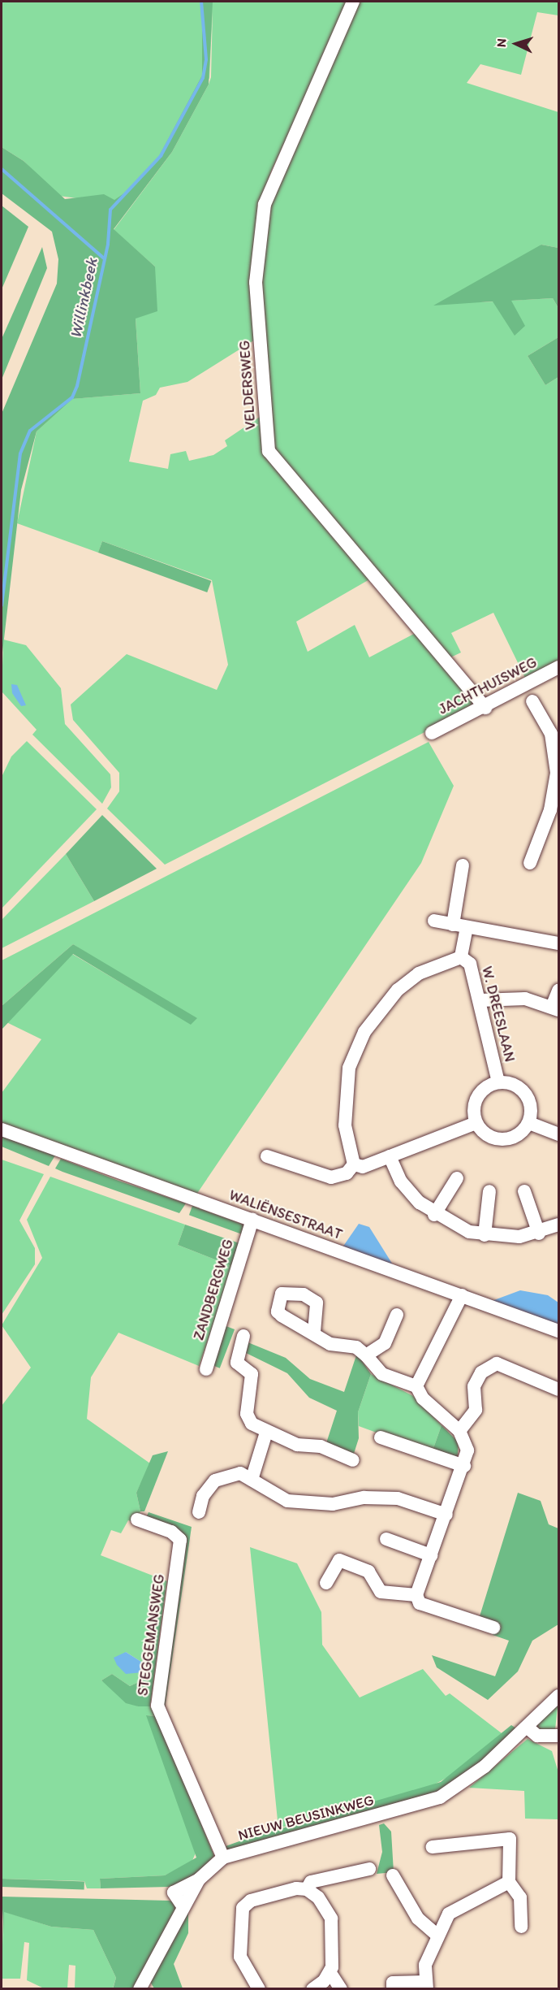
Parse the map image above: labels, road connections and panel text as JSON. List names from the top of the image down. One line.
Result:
{"streets":{"street":["VELDERSWEG","JACHTHUISWEG","W. DREESLAAN","WALIËNSESTRAAT","ZANDBERGWEG","STEGGEMANSWEG","NIEUW BEUSINKWEG"]},"crossings":[["VELDERSWEG","JACHTHUISWEG"],["WALIËNSESTRAAT","ZANDBERGWEG"],["STEGGEMANSWEG","NIEUW BEUSINKWEG"]],"water":["Willinkbeek"],"north":"left"}
